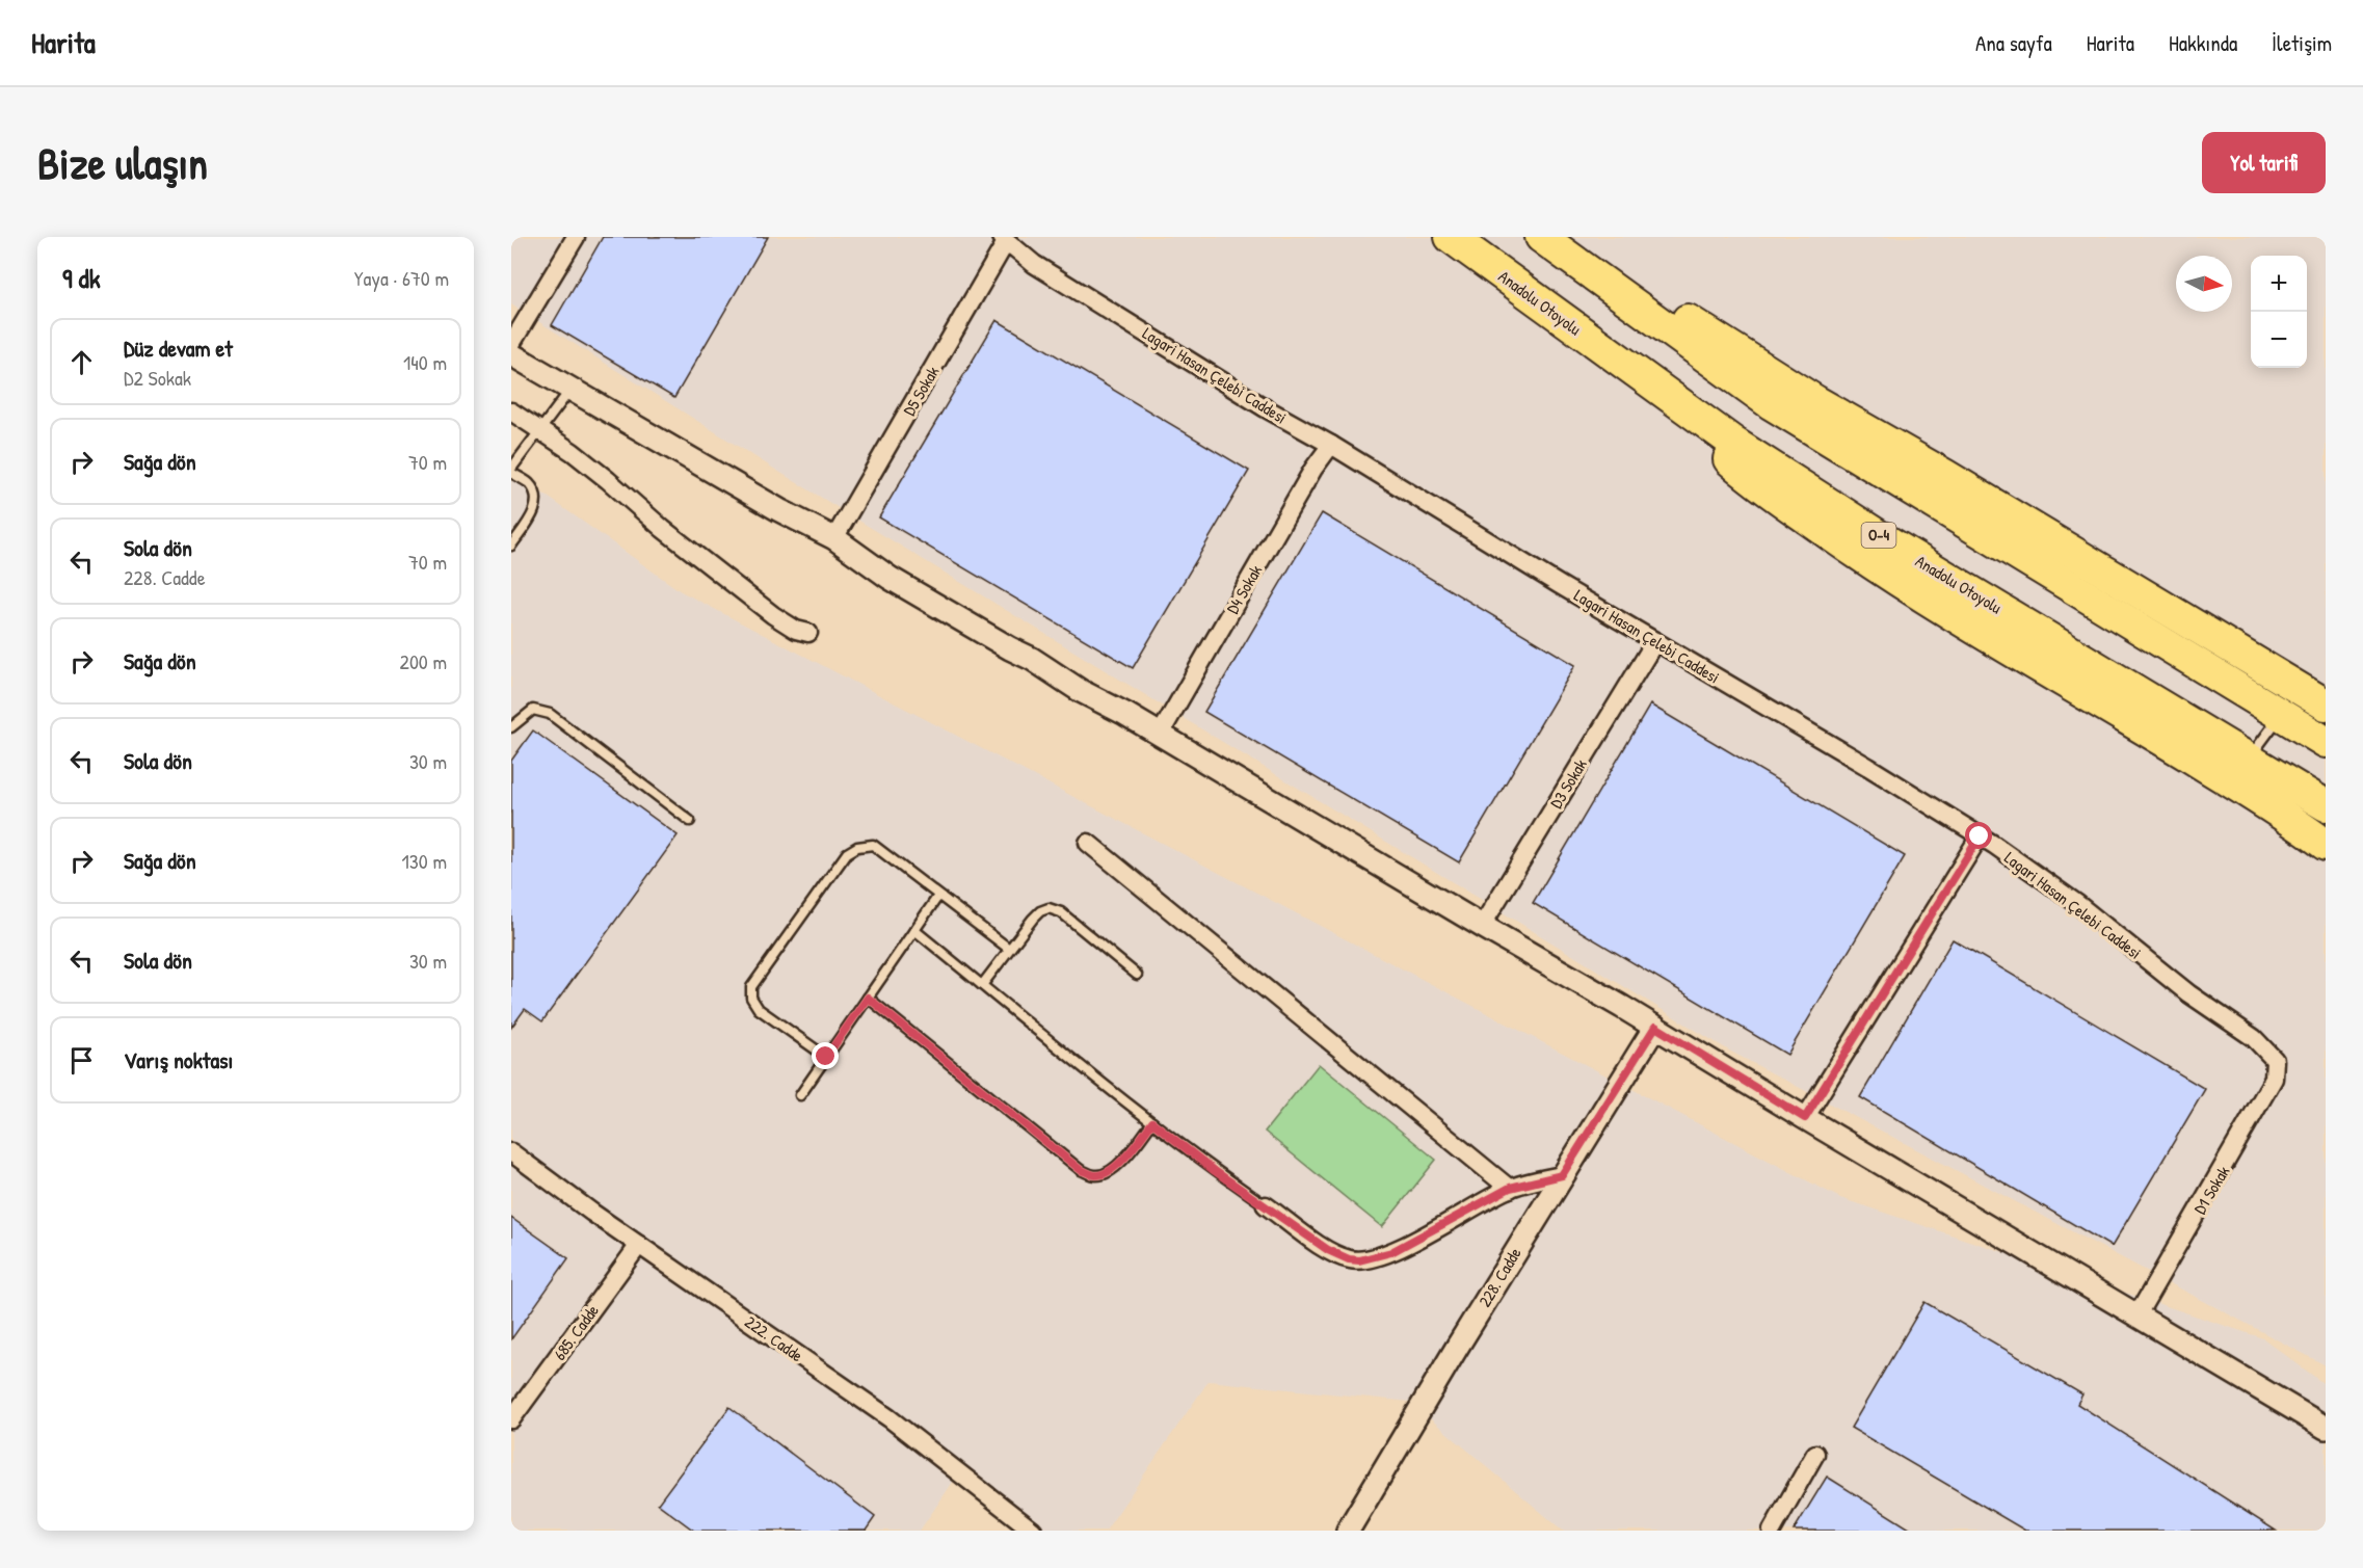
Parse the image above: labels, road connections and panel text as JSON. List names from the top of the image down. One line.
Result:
{"streets":{"highway":["Anadolu Otoyolu","O-4"],"street":["Lagari Hasan Çelebi Caddesi","D5 Sokak","D4 Sokak","D3 Sokak","D1 Sokak","228. Cadde","685. Cadde","222. Cadde"]},"crossings":[["Lagari Hasan Çelebi Caddesi","D5 Sokak"],["Lagari Hasan Çelebi Caddesi","D4 Sokak"],["Lagari Hasan Çelebi Caddesi","D3 Sokak"],["Lagari Hasan Çelebi Caddesi","D1 Sokak"],["685. Cadde","222. Cadde"]],"north":"right","page":{"header":"Harita","nav":["Ana sayfa","Harita","Hakkında","İletişim"],"buttons":"Yol tarifi","title":"Bize ulaşın","heading":["9 dk","Yaya · 670 m"],"map_buttons":["+","−"],"list":[["Düz devam et","D2 Sokak","140 m"],["Sağa dön","70 m"],["Sola dön","228. Cadde","70 m"],["Sağa dön","200 m"],["Sola dön","30 m"],["Sağa dön","130 m"],["Sola dön","30 m"],"Varış noktası"]}}
